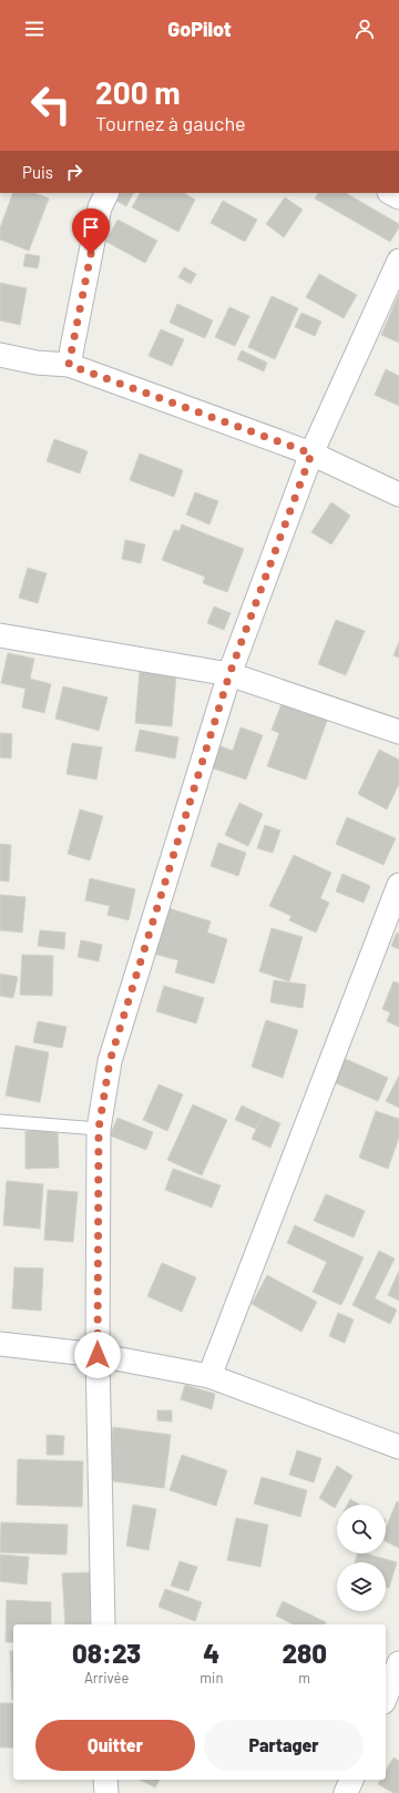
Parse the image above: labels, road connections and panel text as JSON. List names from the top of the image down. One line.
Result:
{"page":{"header":"GoPilot","turn":["200 m","Tournez à gauche"],"then":"Puis","eta":["08:23","Arrivée","4","min","280","m"],"buttons":["Quitter","Partager"]}}
